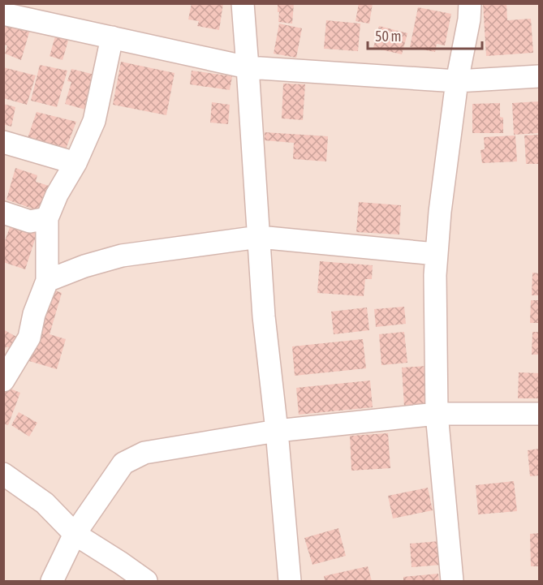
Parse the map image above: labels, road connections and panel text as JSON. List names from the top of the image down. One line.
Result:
{"scale_bar":"50 m"}
